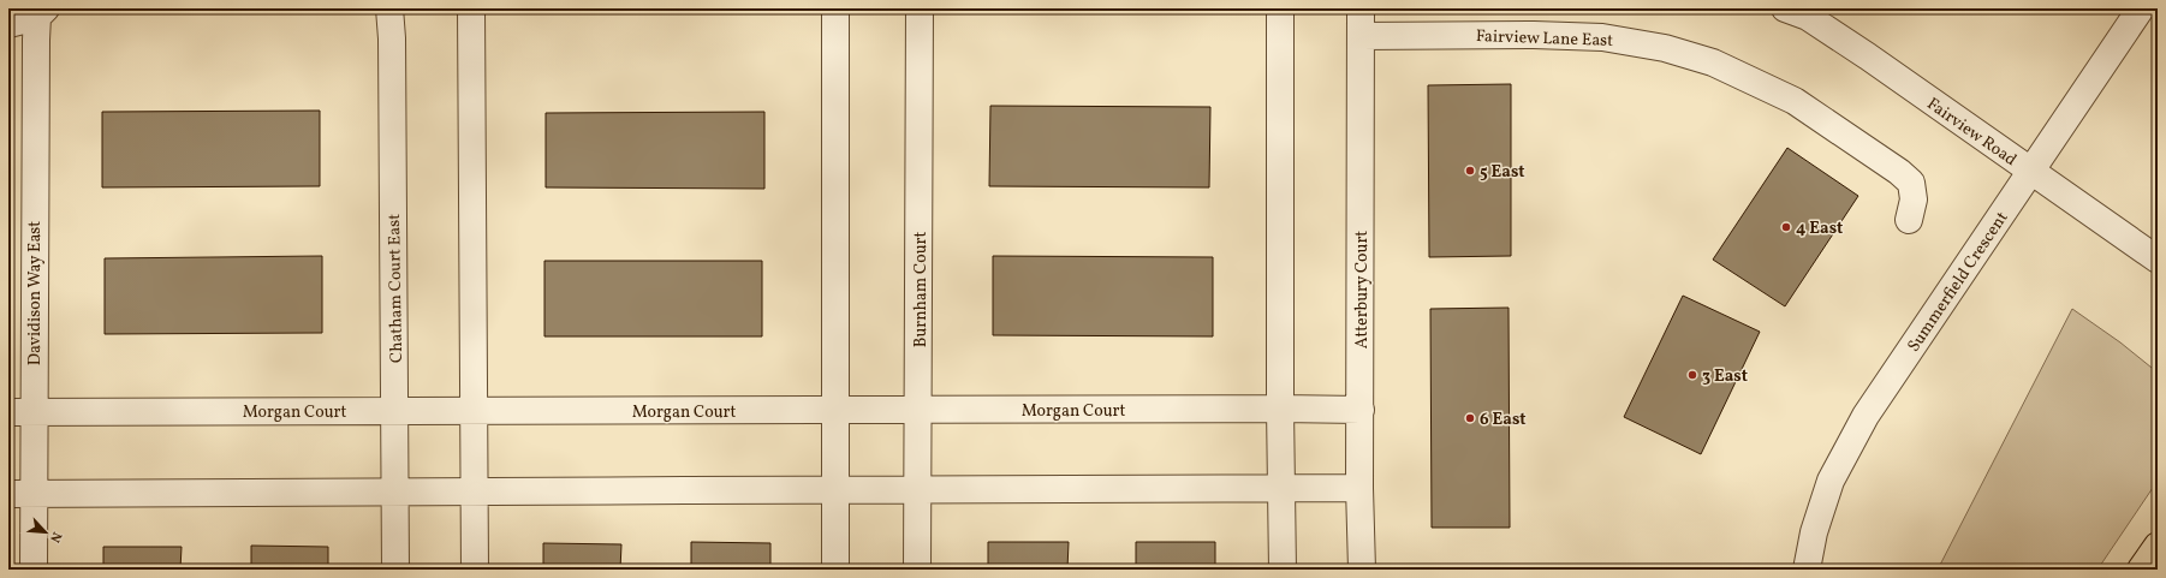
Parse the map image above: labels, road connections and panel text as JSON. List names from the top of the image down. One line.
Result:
{"streets":{"street":["Fairview Lane East","Fairview Road","Summerfield Crescent","Chatham Court East","Burnham Court","Atterbury Court","Davidison Way East","Morgan Court"]},"crossings":[["Fairview Lane East","Atterbury Court"],["Fairview Road","Summerfield Crescent"],["Chatham Court East","Morgan Court"],["Burnham Court","Morgan Court"],["Atterbury Court","Morgan Court"],["Davidison Way East","Morgan Court"]],"places":["5 East","4 East","3 East","6 East"],"north":"bottom right"}
